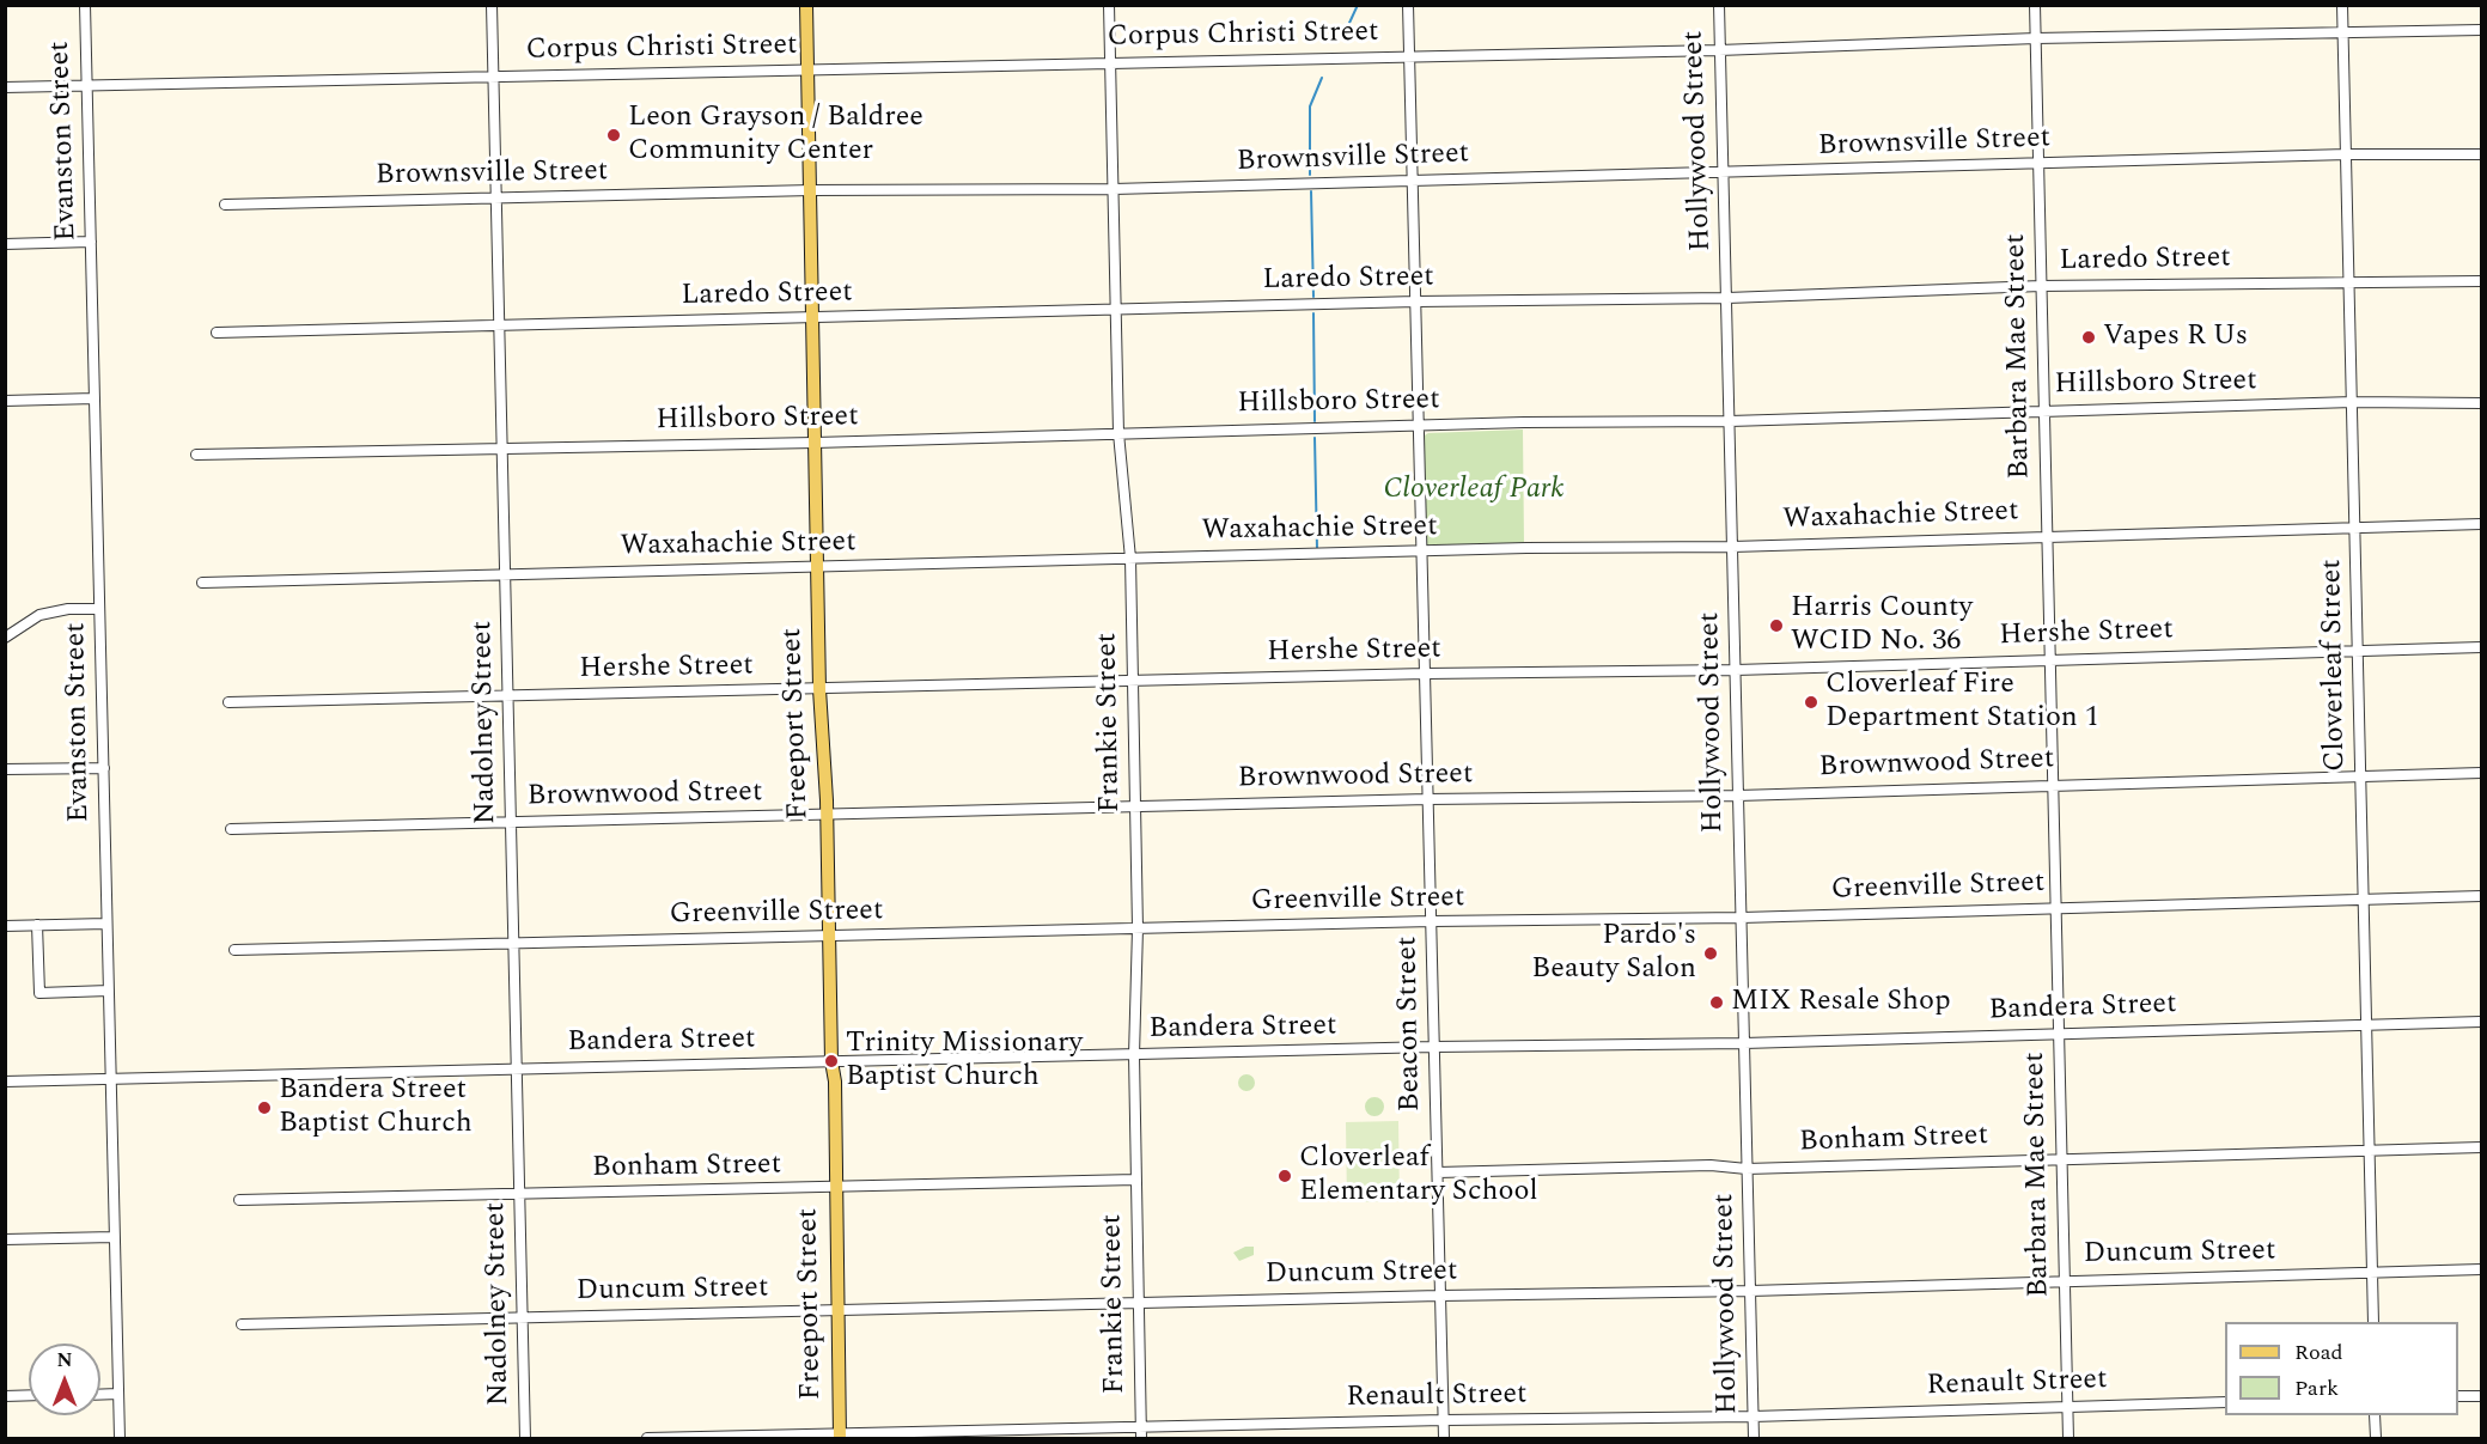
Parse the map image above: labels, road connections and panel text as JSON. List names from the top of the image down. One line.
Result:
{"streets":{"main road":["Freeport Street"],"street":["Corpus Christi Street","Evanston Street","Hollywood Street","Brownsville Street","Laredo Street","Barbara Mae Street","Hillsboro Street","Waxahachie Street","Hershe Street","Cloverleaf Street","Nadolney Street","Frankie Street","Brownwood Street","Greenville Street","Bandera Street","Beacon Street","Bonham Street","Duncum Street","Renault Street"]},"crossings":[["Corpus Christi Street","Evanston Street"],["Corpus Christi Street","Hollywood Street"],["Corpus Christi Street","Barbara Mae Street"],["Corpus Christi Street","Cloverleaf Street"],["Corpus Christi Street","Nadolney Street"],["Corpus Christi Street","Frankie Street"],["Corpus Christi Street","Freeport Street"],["Corpus Christi Street","Beacon Street"],["Evanston Street","Bandera Street"],["Hollywood Street","Brownsville Street"],["Hollywood Street","Laredo Street"],["Hollywood Street","Hillsboro Street"],["Hollywood Street","Waxahachie Street"],["Hollywood Street","Hershe Street"],["Hollywood Street","Brownwood Street"],["Hollywood Street","Greenville Street"],["Hollywood Street","Bandera Street"],["Hollywood Street","Bonham Street"],["Hollywood Street","Duncum Street"],["Hollywood Street","Renault Street"],["Brownsville Street","Barbara Mae Street"],["Brownsville Street","Cloverleaf Street"],["Brownsville Street","Nadolney Street"],["Brownsville Street","Frankie Street"],["Brownsville Street","Freeport Street"],["Brownsville Street","Beacon Street"],["Laredo Street","Barbara Mae Street"],["Laredo Street","Cloverleaf Street"],["Laredo Street","Nadolney Street"],["Laredo Street","Frankie Street"],["Laredo Street","Freeport Street"],["Laredo Street","Beacon Street"],["Barbara Mae Street","Hillsboro Street"],["Barbara Mae Street","Waxahachie Street"],["Barbara Mae Street","Hershe Street"],["Barbara Mae Street","Brownwood Street"],["Barbara Mae Street","Greenville Street"],["Barbara Mae Street","Bandera Street"],["Barbara Mae Street","Bonham Street"],["Barbara Mae Street","Duncum Street"],["Barbara Mae Street","Renault Street"],["Hillsboro Street","Cloverleaf Street"],["Hillsboro Street","Nadolney Street"],["Hillsboro Street","Frankie Street"],["Hillsboro Street","Freeport Street"],["Hillsboro Street","Beacon Street"],["Waxahachie Street","Cloverleaf Street"],["Waxahachie Street","Nadolney Street"],["Waxahachie Street","Frankie Street"],["Waxahachie Street","Freeport Street"],["Waxahachie Street","Beacon Street"],["Hershe Street","Cloverleaf Street"],["Hershe Street","Nadolney Street"],["Hershe Street","Frankie Street"],["Hershe Street","Freeport Street"],["Hershe Street","Beacon Street"],["Cloverleaf Street","Brownwood Street"],["Cloverleaf Street","Greenville Street"],["Cloverleaf Street","Bandera Street"],["Cloverleaf Street","Bonham Street"],["Cloverleaf Street","Duncum Street"],["Nadolney Street","Brownwood Street"],["Nadolney Street","Greenville Street"],["Nadolney Street","Bandera Street"],["Nadolney Street","Bonham Street"],["Nadolney Street","Duncum Street"],["Frankie Street","Brownwood Street"],["Frankie Street","Greenville Street"],["Frankie Street","Bandera Street"],["Frankie Street","Bonham Street"],["Frankie Street","Duncum Street"],["Frankie Street","Renault Street"],["Freeport Street","Brownwood Street"],["Freeport Street","Greenville Street"],["Freeport Street","Bandera Street"],["Freeport Street","Bonham Street"],["Freeport Street","Duncum Street"],["Freeport Street","Renault Street"],["Brownwood Street","Beacon Street"],["Greenville Street","Beacon Street"],["Bandera Street","Beacon Street"],["Beacon Street","Bonham Street"],["Beacon Street","Duncum Street"],["Beacon Street","Renault Street"]],"parks":["Cloverleaf Park"],"places":["Leon Grayson / Baldree Community Center","Vapes R Us","Harris County WCID No. 36","Cloverleaf Fire Department Station 1","Pardo's Beauty Salon","MIX Resale Shop","Trinity Missionary Baptist Church","Bandera Street Baptist Church","Cloverleaf Elementary School"],"legend":["Road","Park"],"north":"top"}
